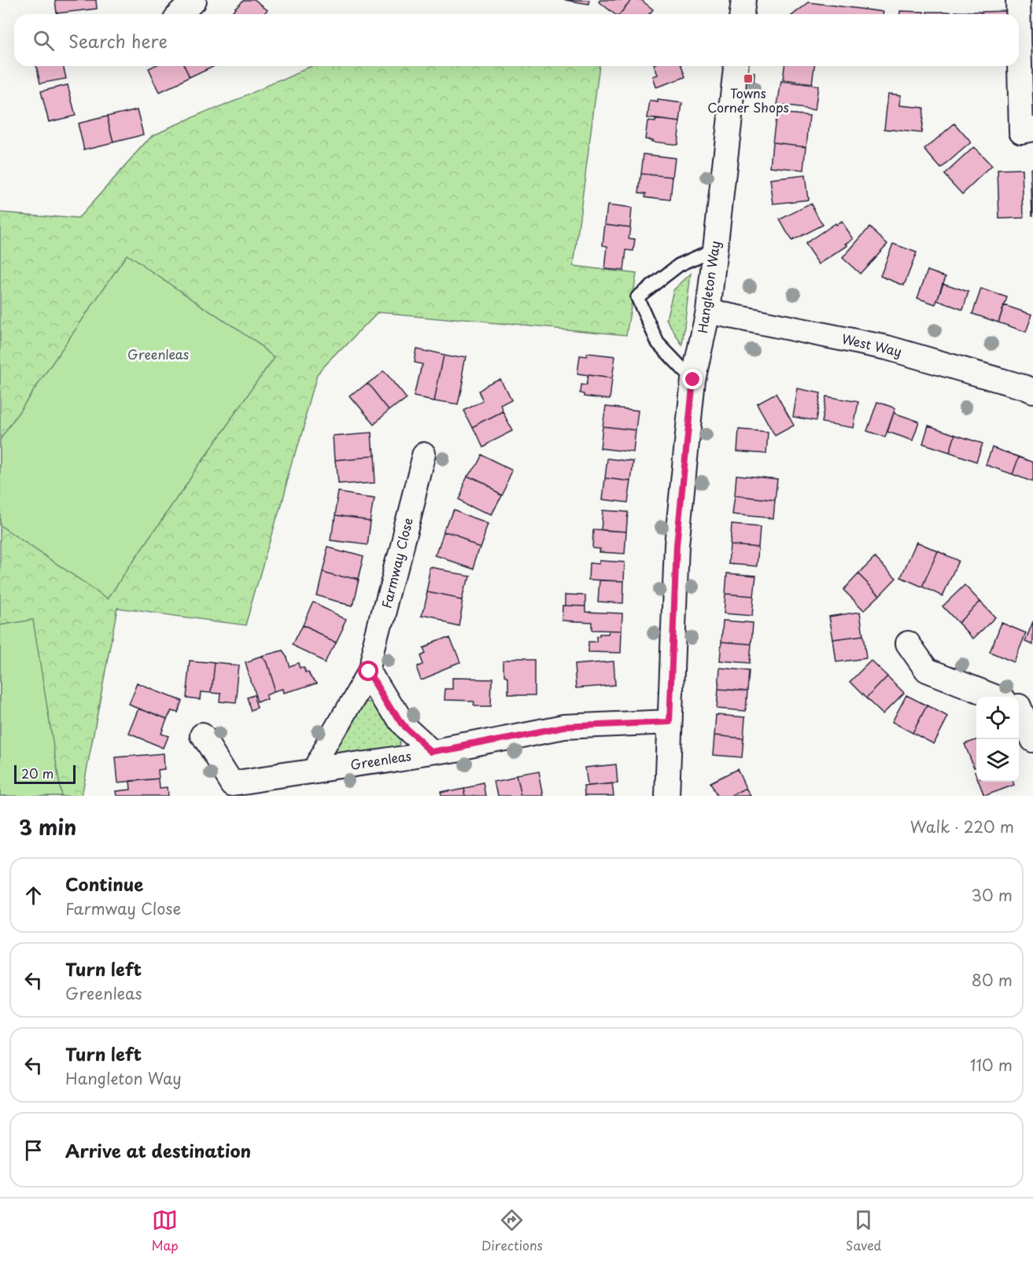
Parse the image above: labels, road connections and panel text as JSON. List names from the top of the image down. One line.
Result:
{"streets":{"street":["Hangleton Way","West Way","Farmway Close","Greenleas"]},"crossings":[["Hangleton Way","West Way"],["Hangleton Way","Greenleas"],["Farmway Close","Greenleas"]],"parks":["Greenleas"],"places":{"transit":["Towns Corner Shops"]},"scale_bar":"20 m","page":{"search":"Search here","scale":"20 m","heading":["3 min","Walk · 220 m"],"list":[["Continue","Farmway Close","30 m"],["Turn left","Greenleas","80 m"],["Turn left","Hangleton Way","110 m"],"Arrive at destination"],"nav":["Map","Directions","Saved"]}}
